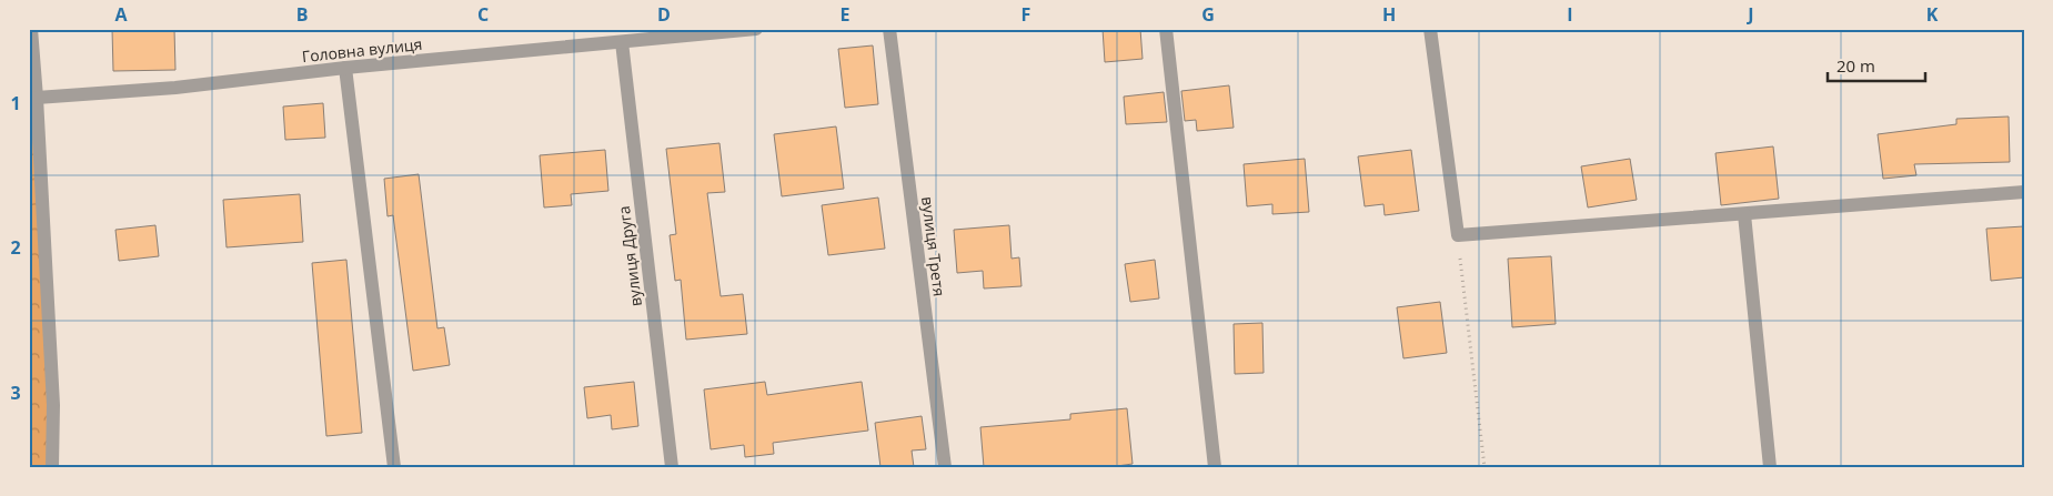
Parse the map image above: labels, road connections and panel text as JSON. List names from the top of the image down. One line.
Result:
{"streets":{"street":["Головна вулиця","вулиця Третя","вулиця Друга"]},"crossings":[["Головна вулиця","вулиця Друга"]],"scale_bar":"20 m","grid":{"columns":["A","B","C","D","E","F","G","H","I","J","K"],"rows":["1","2","3"]}}
